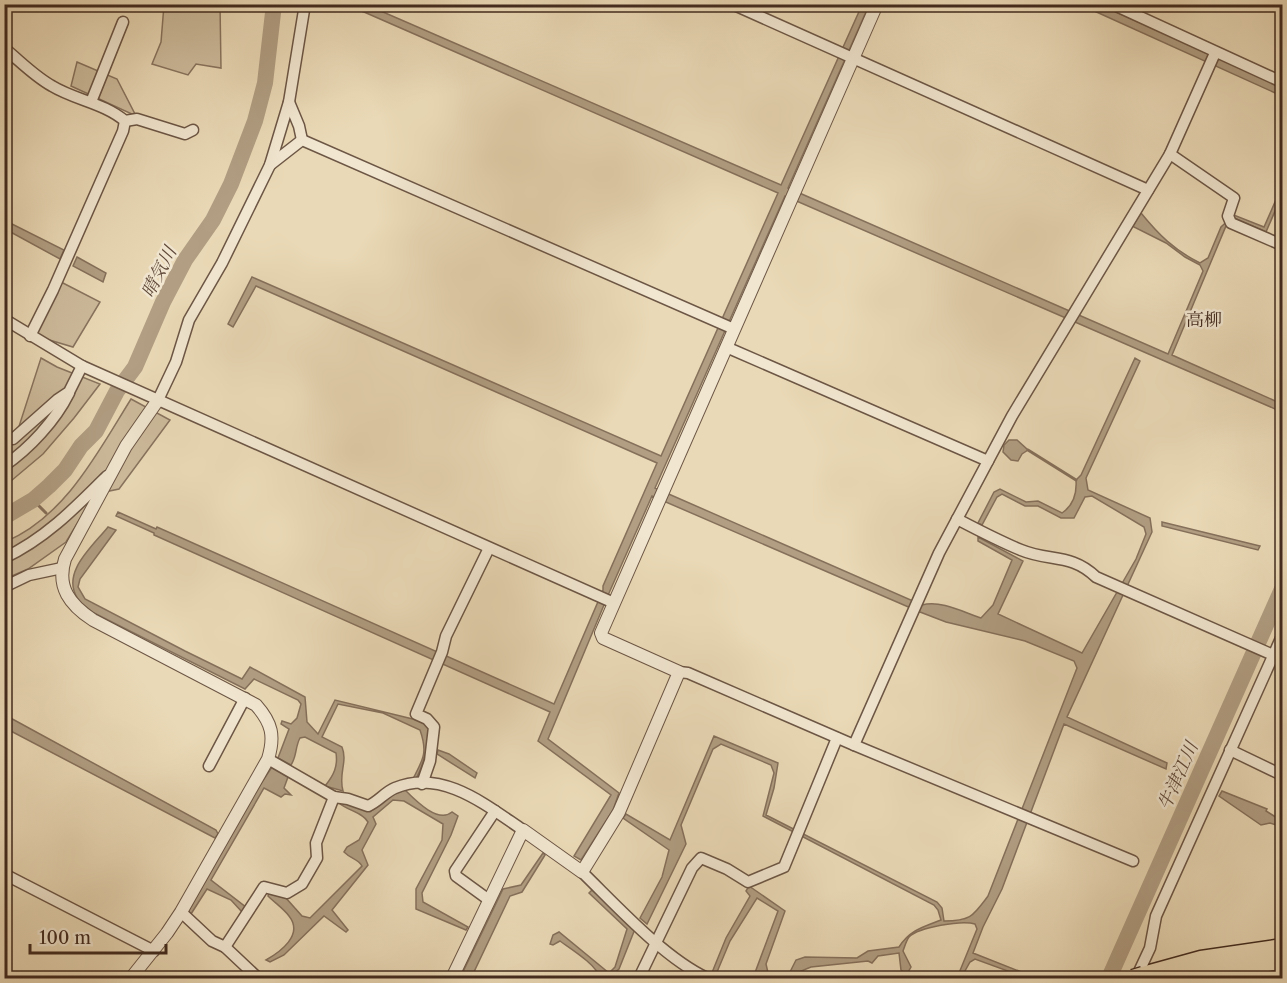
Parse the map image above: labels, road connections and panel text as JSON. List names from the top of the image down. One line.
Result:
{"districts":["高柳"],"water":["晴気川","牛津江川"],"scale_bar":"100 m"}
